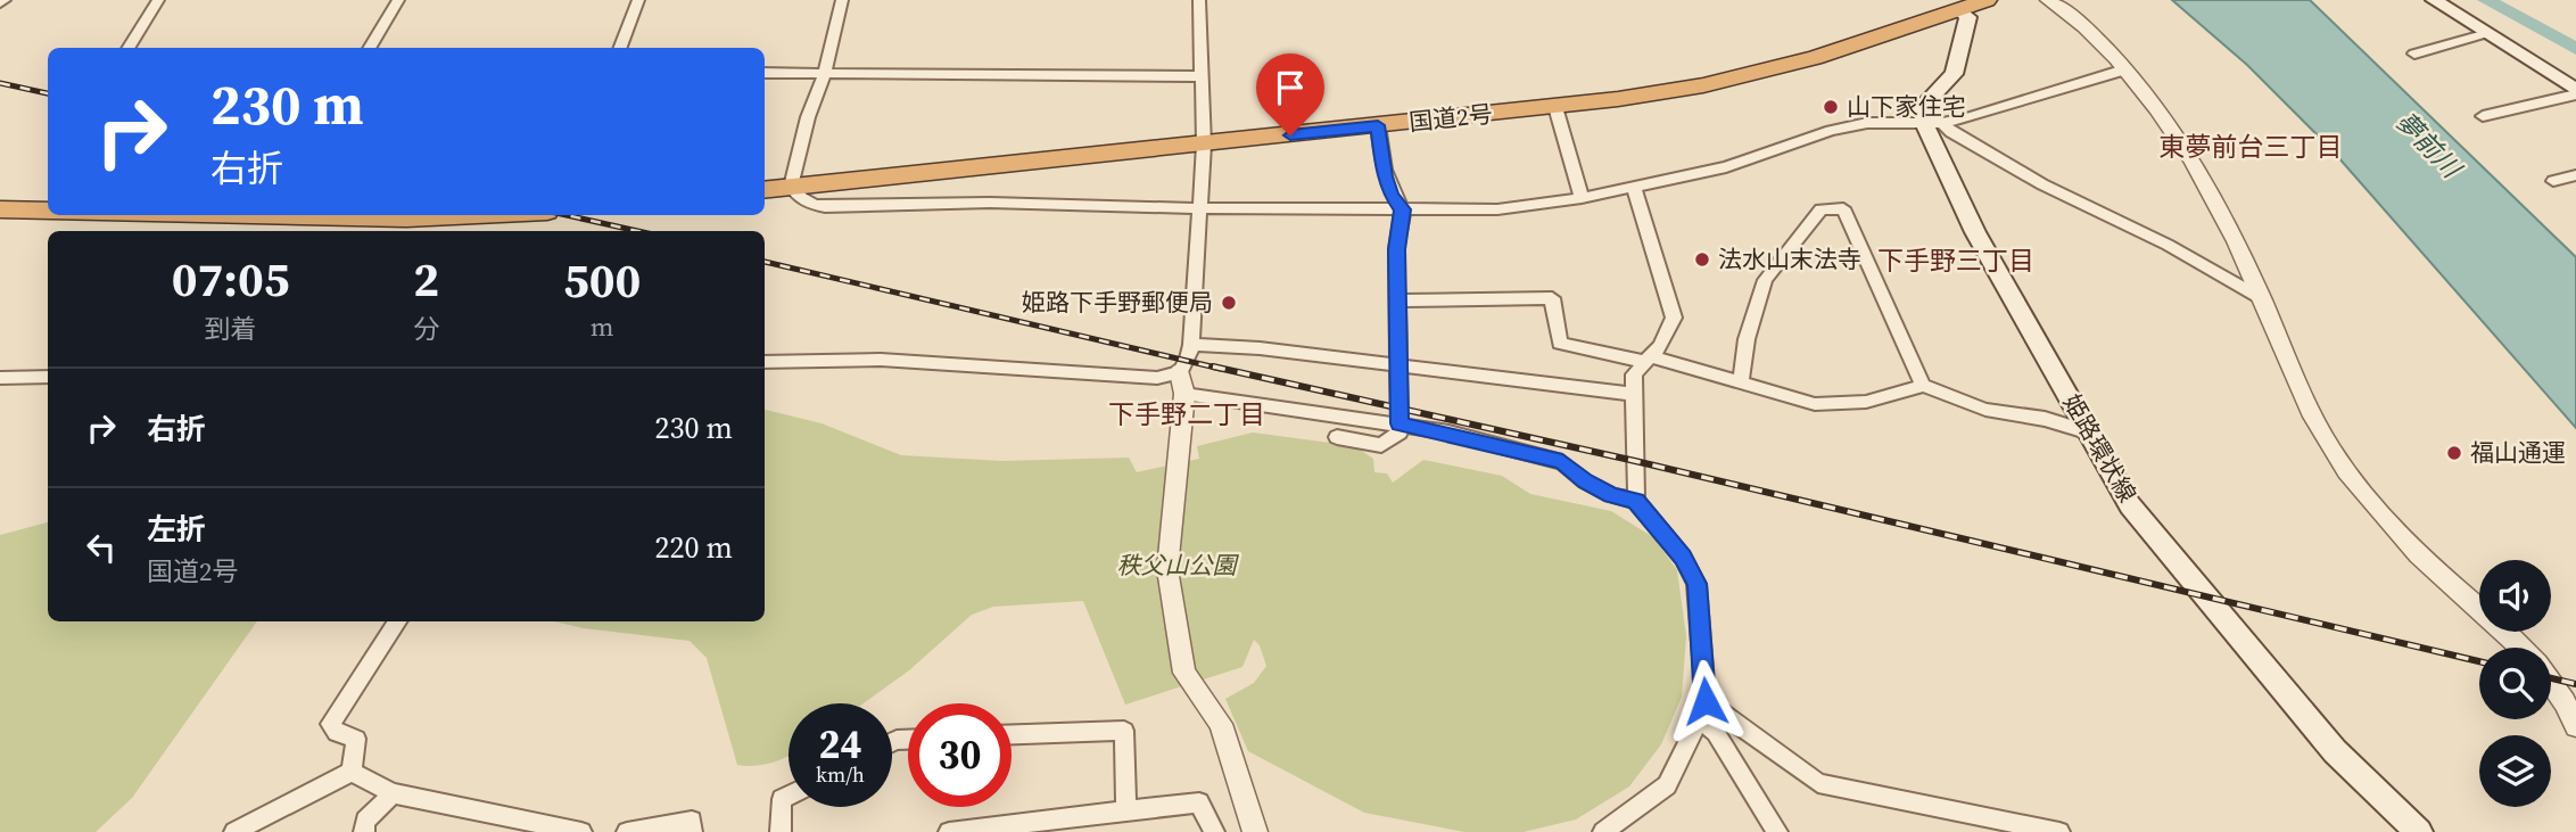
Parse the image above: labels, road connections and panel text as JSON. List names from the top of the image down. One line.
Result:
{"streets":{"highway":["国道2号"],"main road":["姫路環状線"]},"districts":["東夢前台三丁目","下手野三丁目","下手野二丁目"],"water":["夢前川"],"parks":["秩父山公園"],"places":["山下家住宅","法水山末法寺","姫路下手野郵便局","福山通運"],"page":{"turn":["230 m","右折"],"eta":["07:05","到着","2","分","500","m"],"list":[{"name":"右折","value":"230 m"},{"name":"左折","note":"国道2号","value":"220 m"}],"speed":"24 km/h","limit":"30"}}
